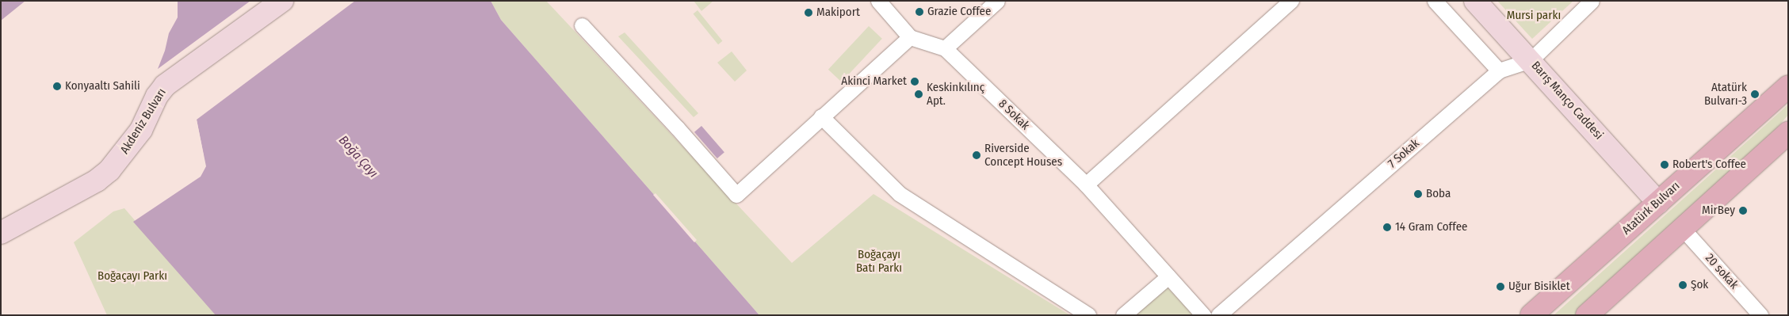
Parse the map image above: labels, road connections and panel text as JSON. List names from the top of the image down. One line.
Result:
{"streets":{"main road":["Barış Manço Caddesi","Akdeniz Bulvarı","Atatürk Bulvarı"],"street":["8 Sokak","7 Sokak","20 sokak"]},"crossings":[["Barış Manço Caddesi","7 Sokak"],["Barış Manço Caddesi","Atatürk Bulvarı"]],"water":["Boğa Çayı"],"parks":["Mursi parkı","Boğaçayı Batı Parkı","Boğaçayı Parkı"],"places":["Grazie Coffee","Makiport","Akinci Market","Konyaaltı Sahili","Keskinkılınç Apt.","Atatürk Bulvarı-3","Riverside Concept Houses","Robert's Coffee","Boba","MirBey","14 Gram Coffee","Şok","Uğur Bisiklet"]}
